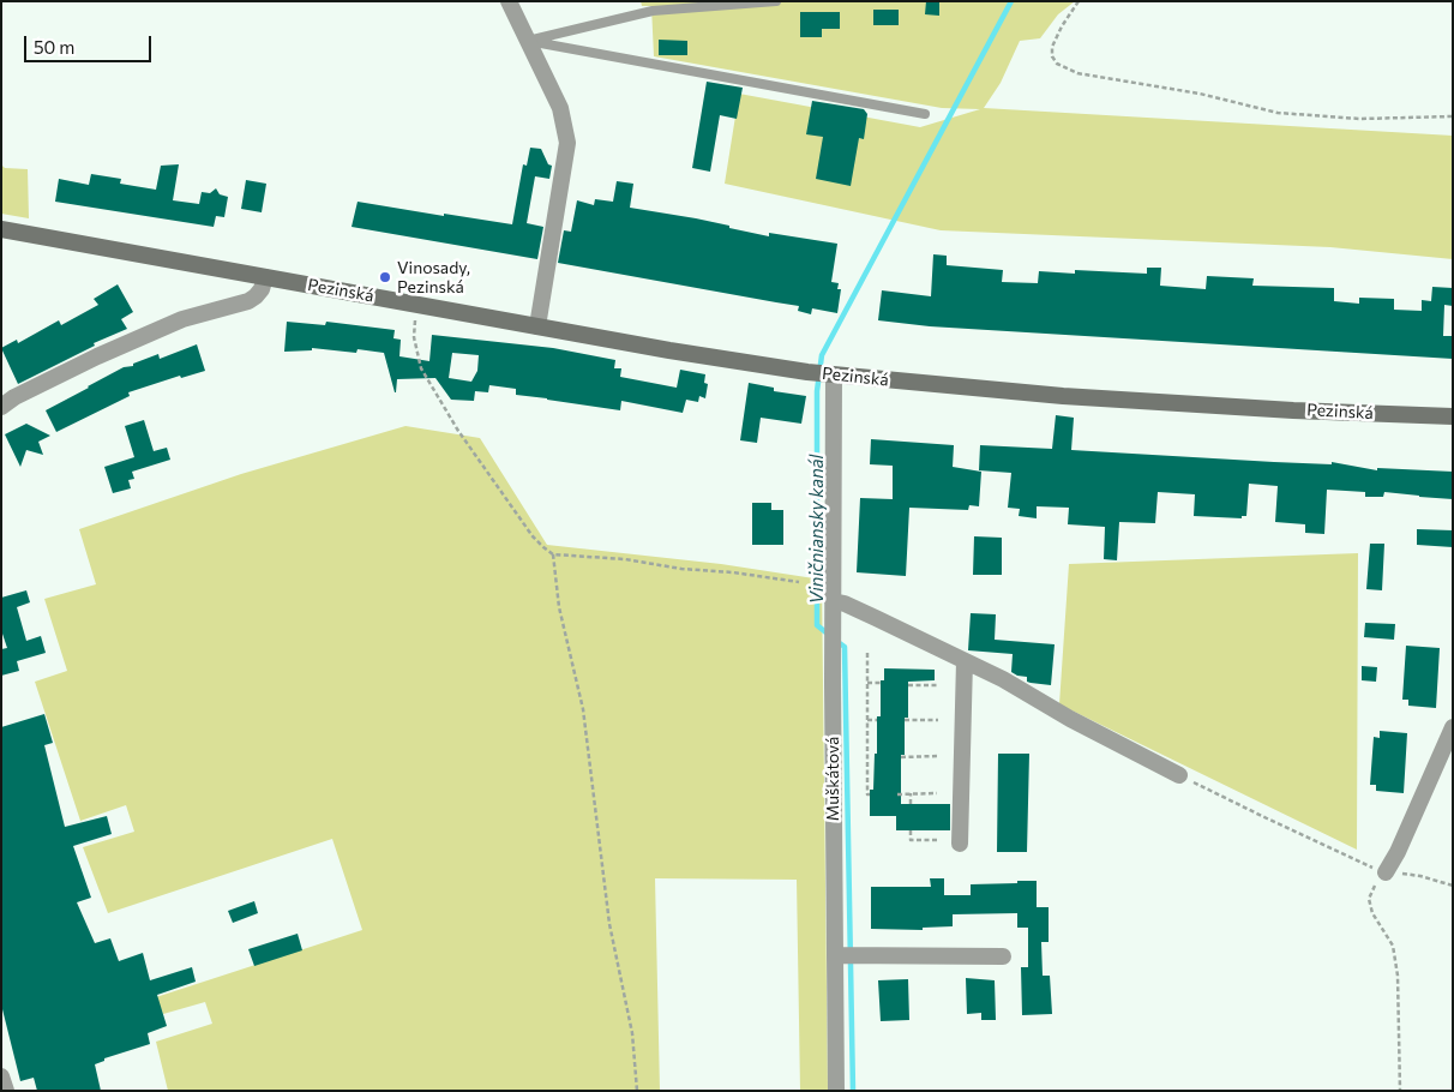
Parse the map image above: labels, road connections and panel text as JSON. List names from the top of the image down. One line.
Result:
{"streets":{"main road":["Pezinská"],"street":["Muškátová"]},"crossings":[["Pezinská","Muškátová"]],"water":["Viničniansky kanál"],"places":["Vinosady, Pezinská"],"scale_bar":"50 m"}
